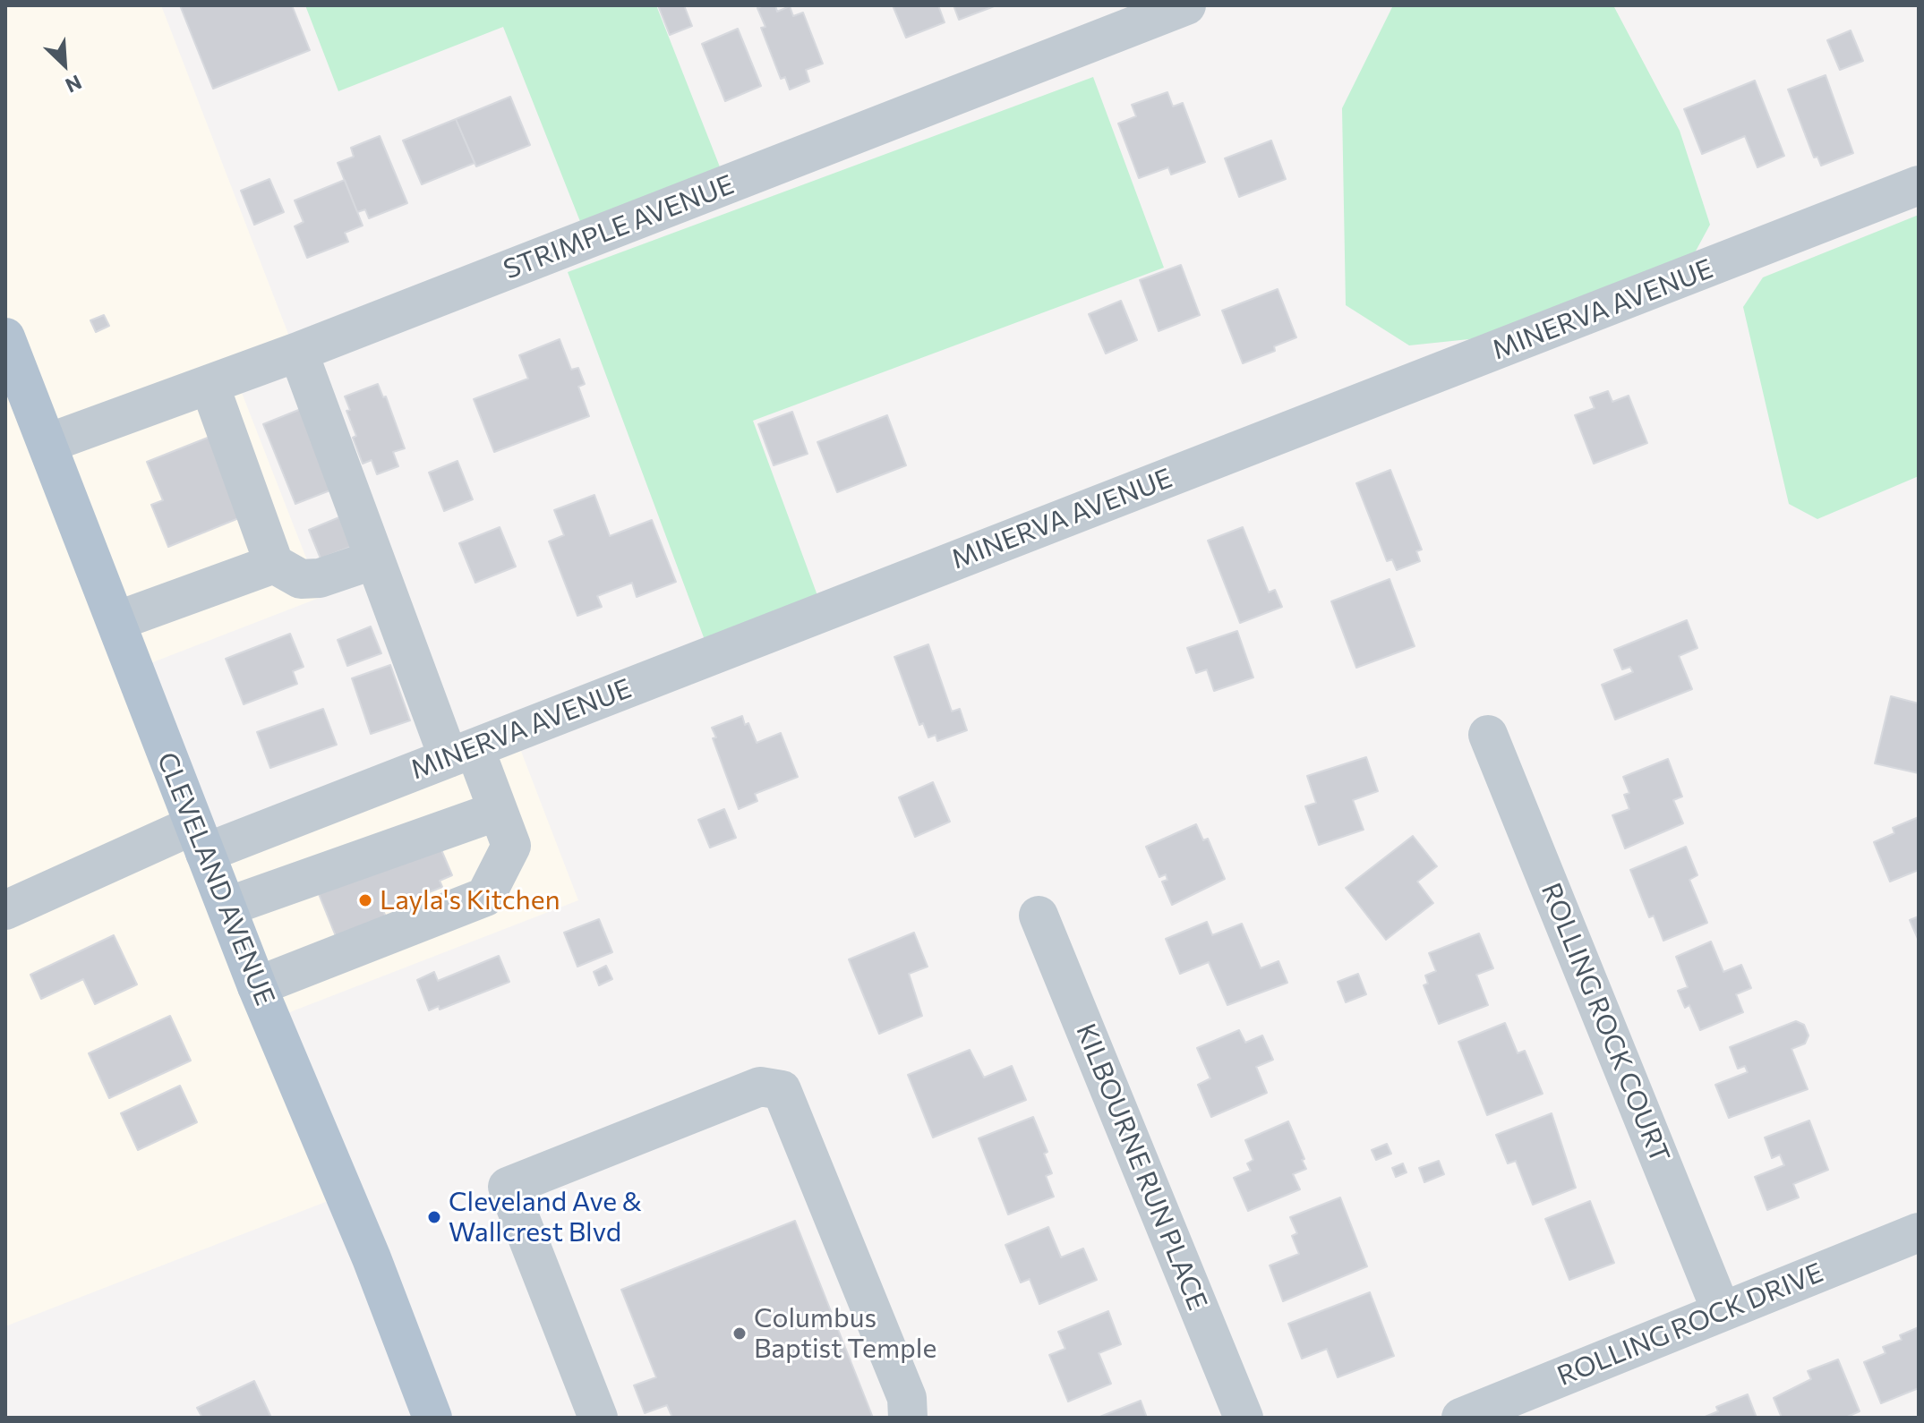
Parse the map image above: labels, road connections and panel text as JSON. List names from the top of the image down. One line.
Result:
{"streets":{"main road":["CLEVELAND AVENUE"],"street":["STRIMPLE AVENUE","MINERVA AVENUE","ROLLING ROCK COURT","KILBOURNE RUN PLACE","ROLLING ROCK DRIVE"]},"crossings":[["STRIMPLE AVENUE","CLEVELAND AVENUE"],["MINERVA AVENUE","CLEVELAND AVENUE"],["ROLLING ROCK COURT","ROLLING ROCK DRIVE"]],"places":["Layla's Kitchen","Cleveland Ave & Wallcrest Blvd","Columbus Baptist Temple"],"north":"bottom right"}
